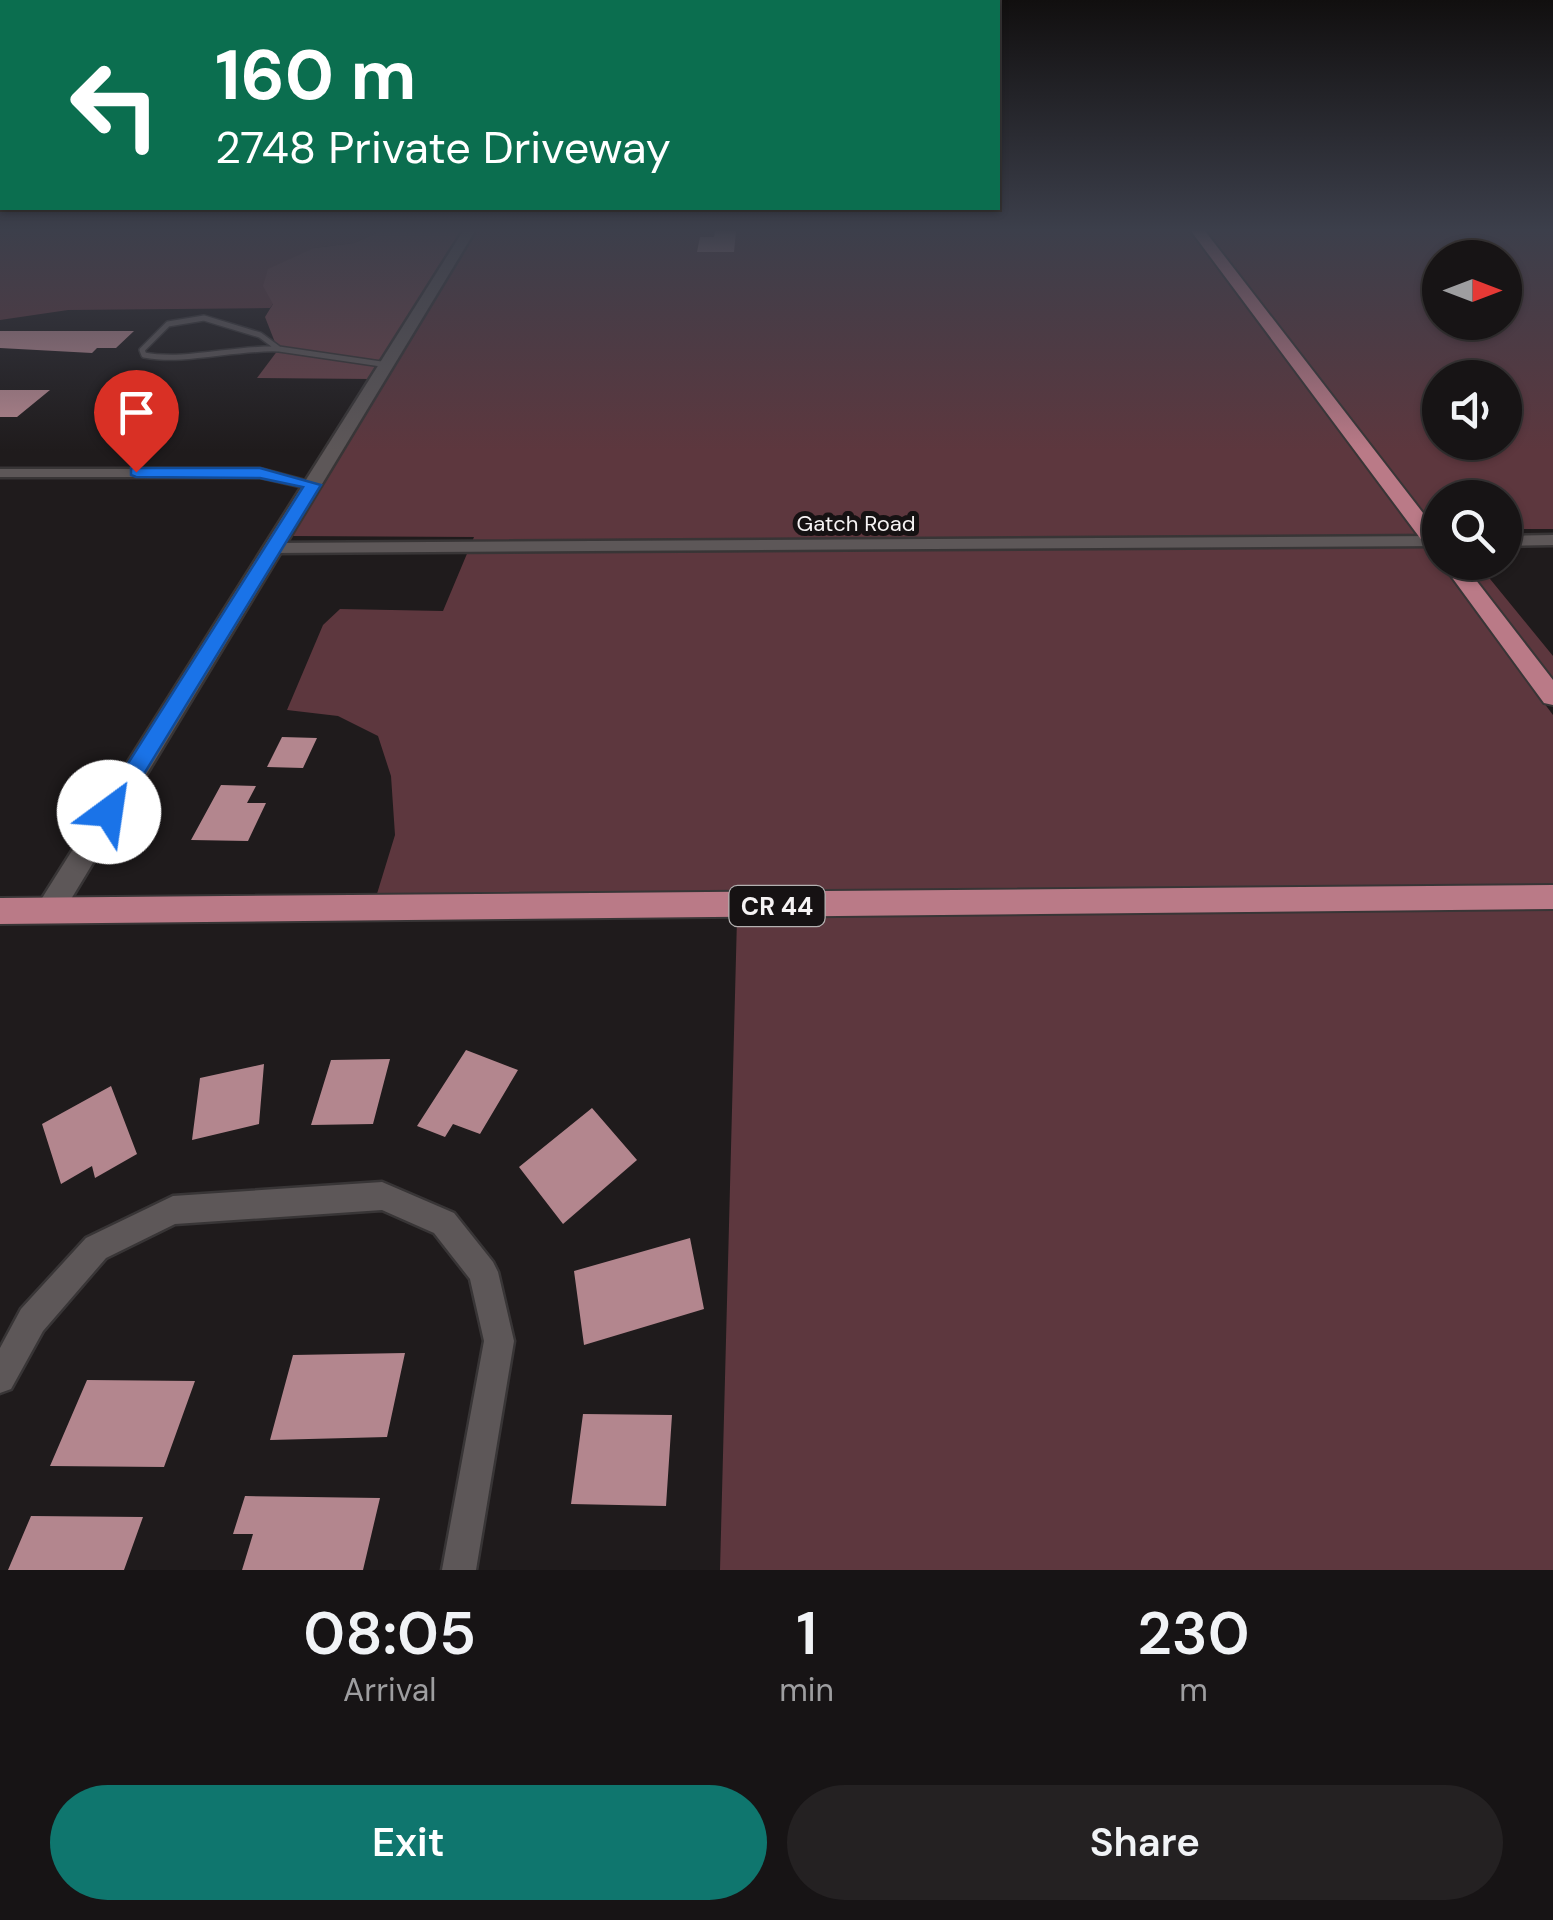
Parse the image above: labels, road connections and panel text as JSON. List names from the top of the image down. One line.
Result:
{"streets":{"main road":["CR 44"],"street":["Gatch Road"]},"north":"right","page":{"turn":["160 m","2748 Private Driveway"],"eta":["08:05","Arrival","1","min","230","m"],"buttons":["Exit","Share"]}}
